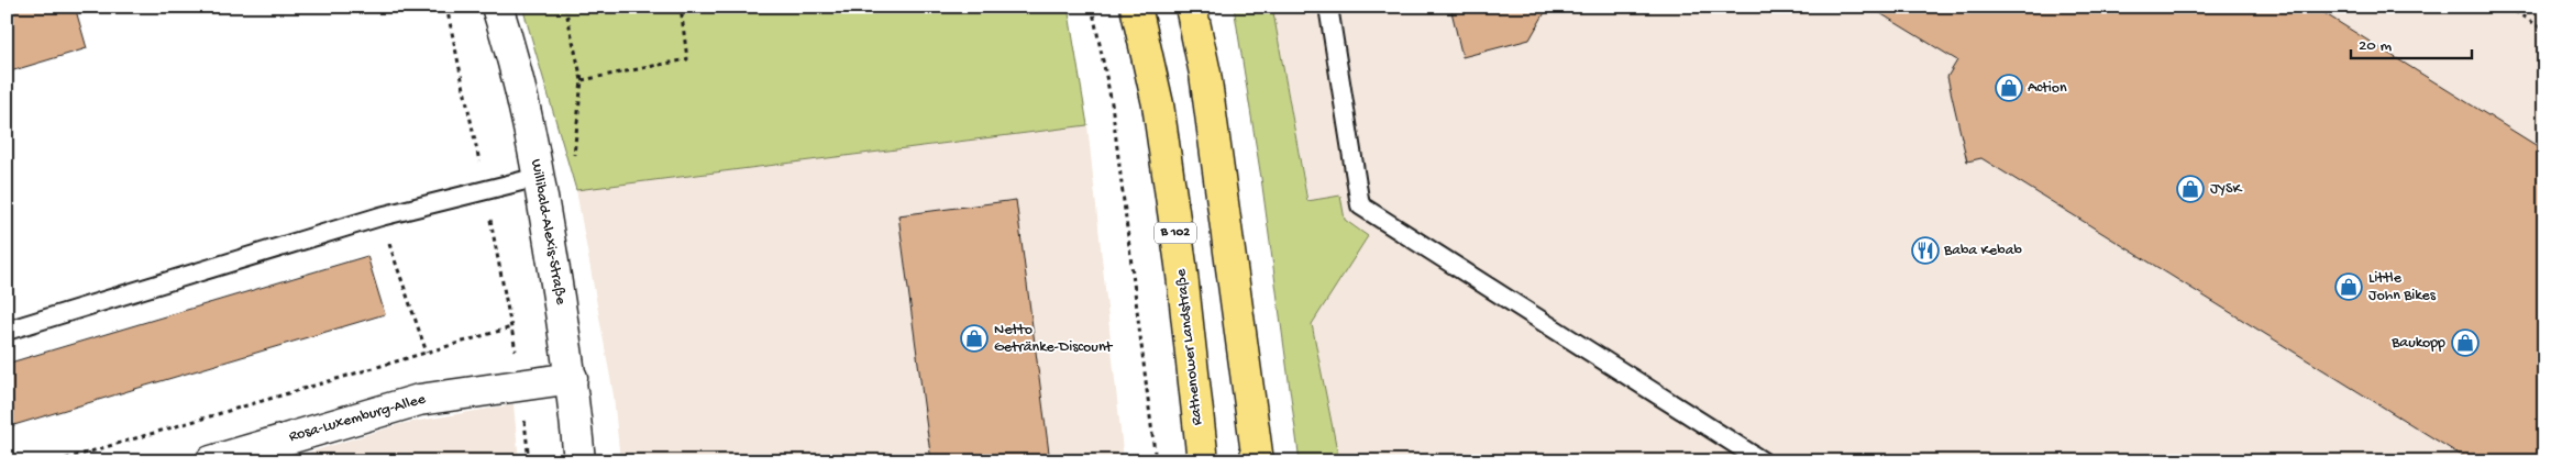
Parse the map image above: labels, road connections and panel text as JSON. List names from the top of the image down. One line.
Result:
{"streets":{"main road":["B 102","Rathenower Landstraße"],"street":["Willibald-Alexis-Straße","Rosa-Luxemburg-Allee"]},"crossings":[["Willibald-Alexis-Straße","Rosa-Luxemburg-Allee"]],"places":{"shop":["Action","JYSK","Little John Bikes","Netto Getränke-Discount","Baukopp"],"restaurant":["Baba Kebab"]},"scale_bar":"20 m"}
